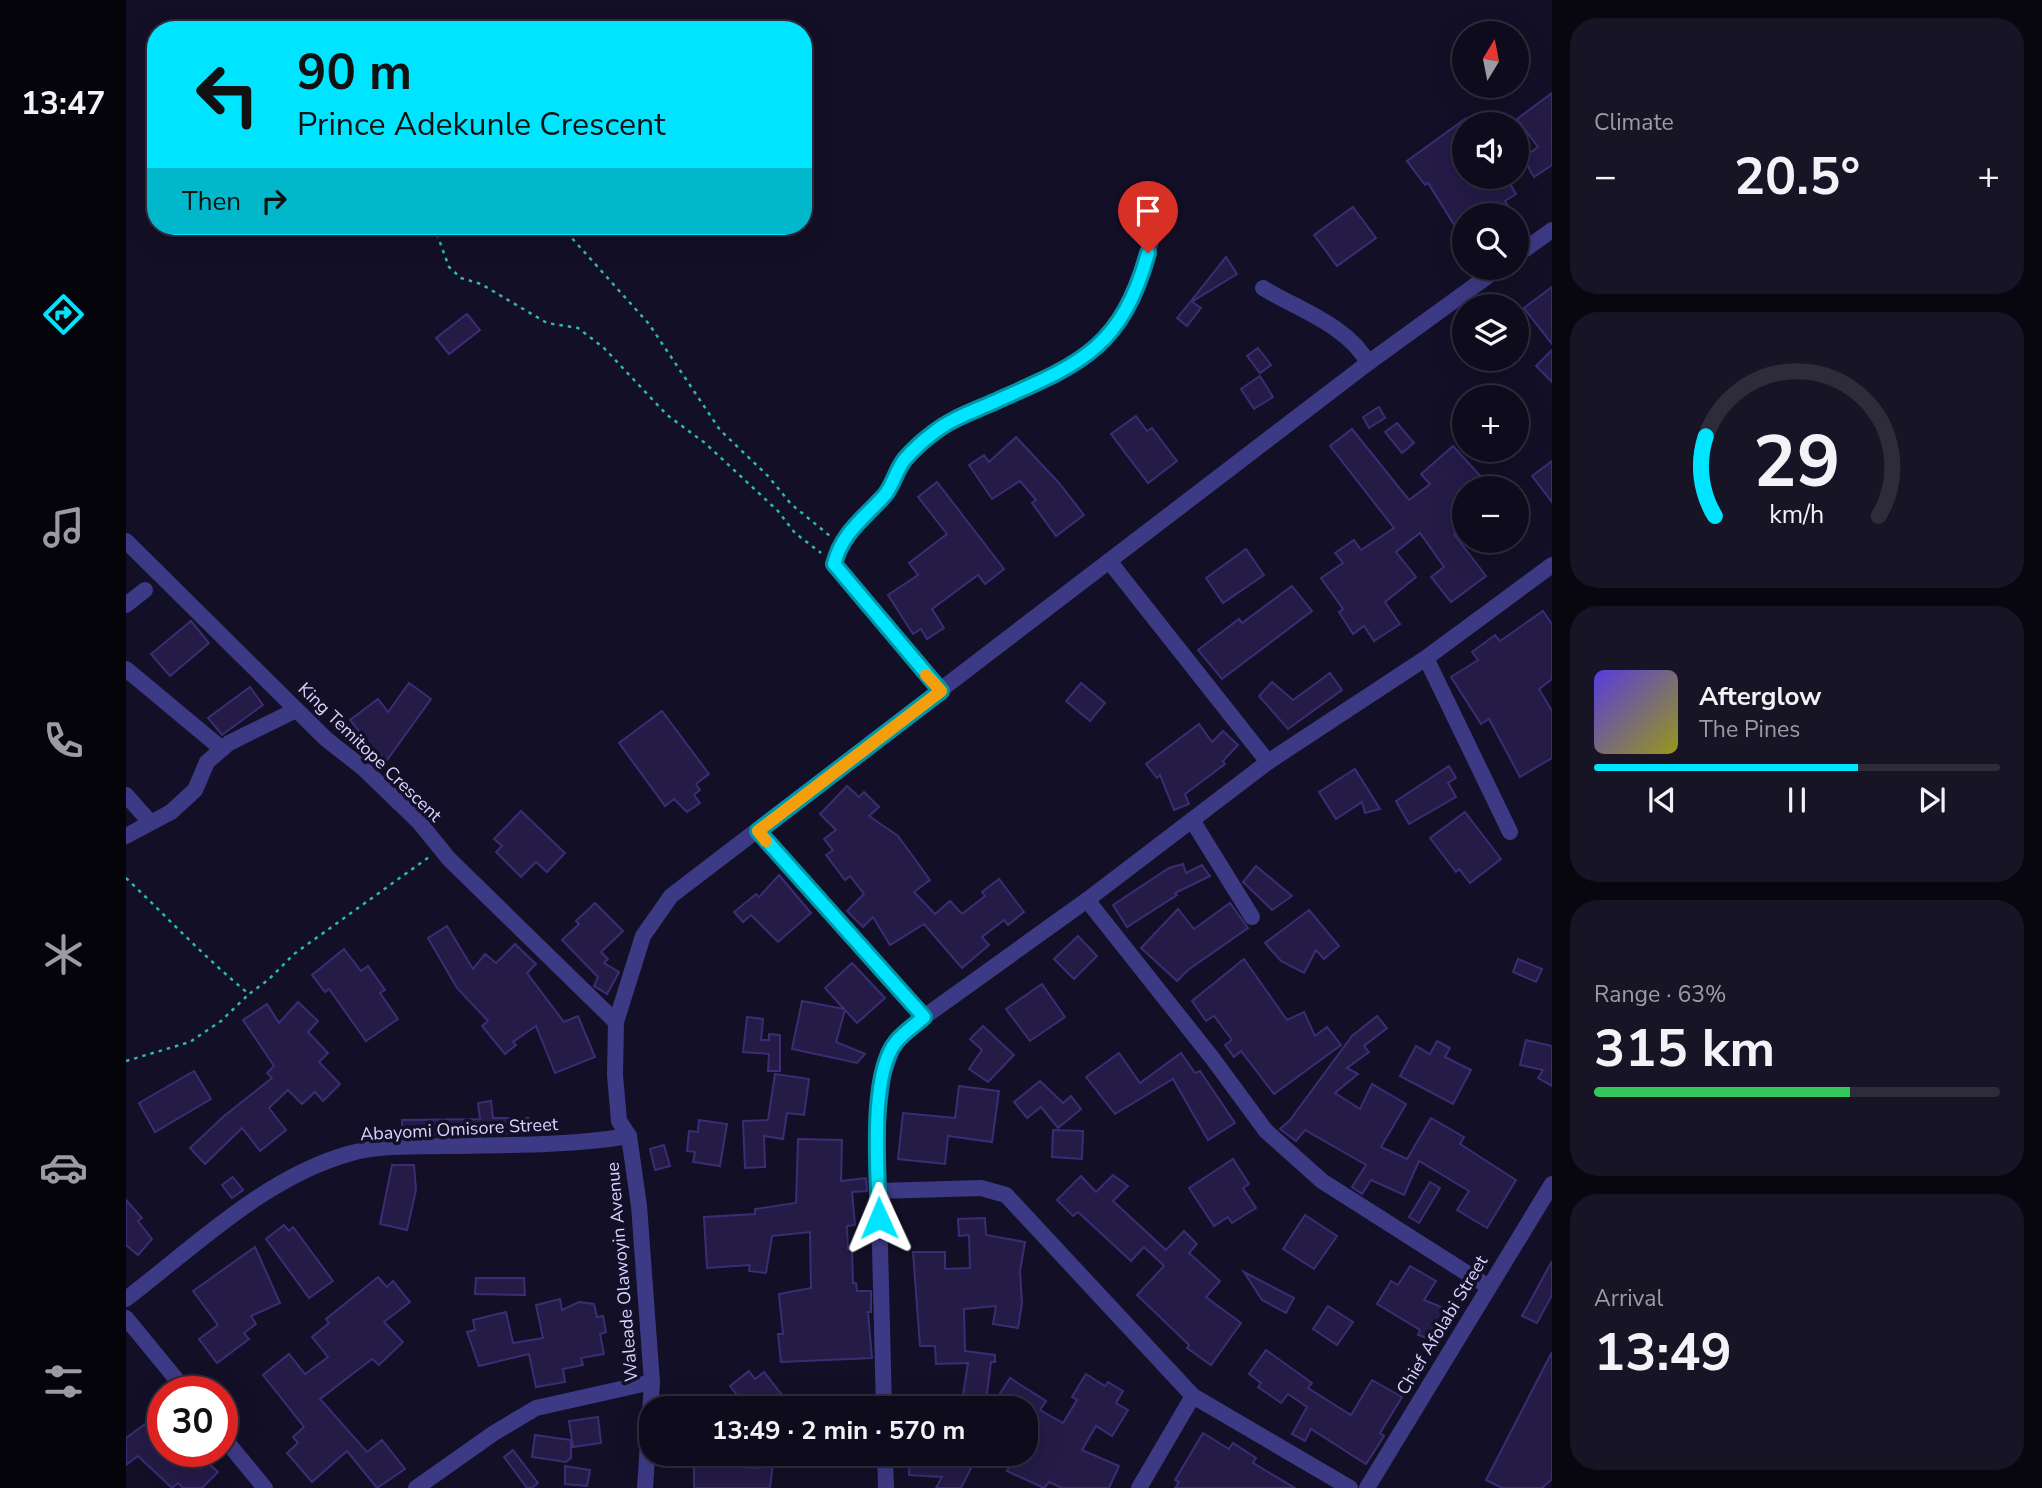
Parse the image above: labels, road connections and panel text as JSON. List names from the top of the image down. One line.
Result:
{"streets":{"street":["King Temitope Crescent","Abayomi Omisore Street","Waleade Olawoyin Avenue","Chief Afolabi Street"]},"crossings":[["King Temitope Crescent","Waleade Olawoyin Avenue"],["Abayomi Omisore Street","Waleade Olawoyin Avenue"]],"north":"top","page":{"tabs":"13:47","tile":["Climate",["Range · 63%","315 km"],["Arrival","13:49"]],"map_buttons":["+","−"],"turn":["90 m","Prince Adekunle Crescent"],"heat":["−","20.5°","+"],"then":"Then","song":["Afterglow","The Pines"],"limit":"30","trip":"13:49 · 2 min · 570 m","gauge":["29","km/h"]}}
